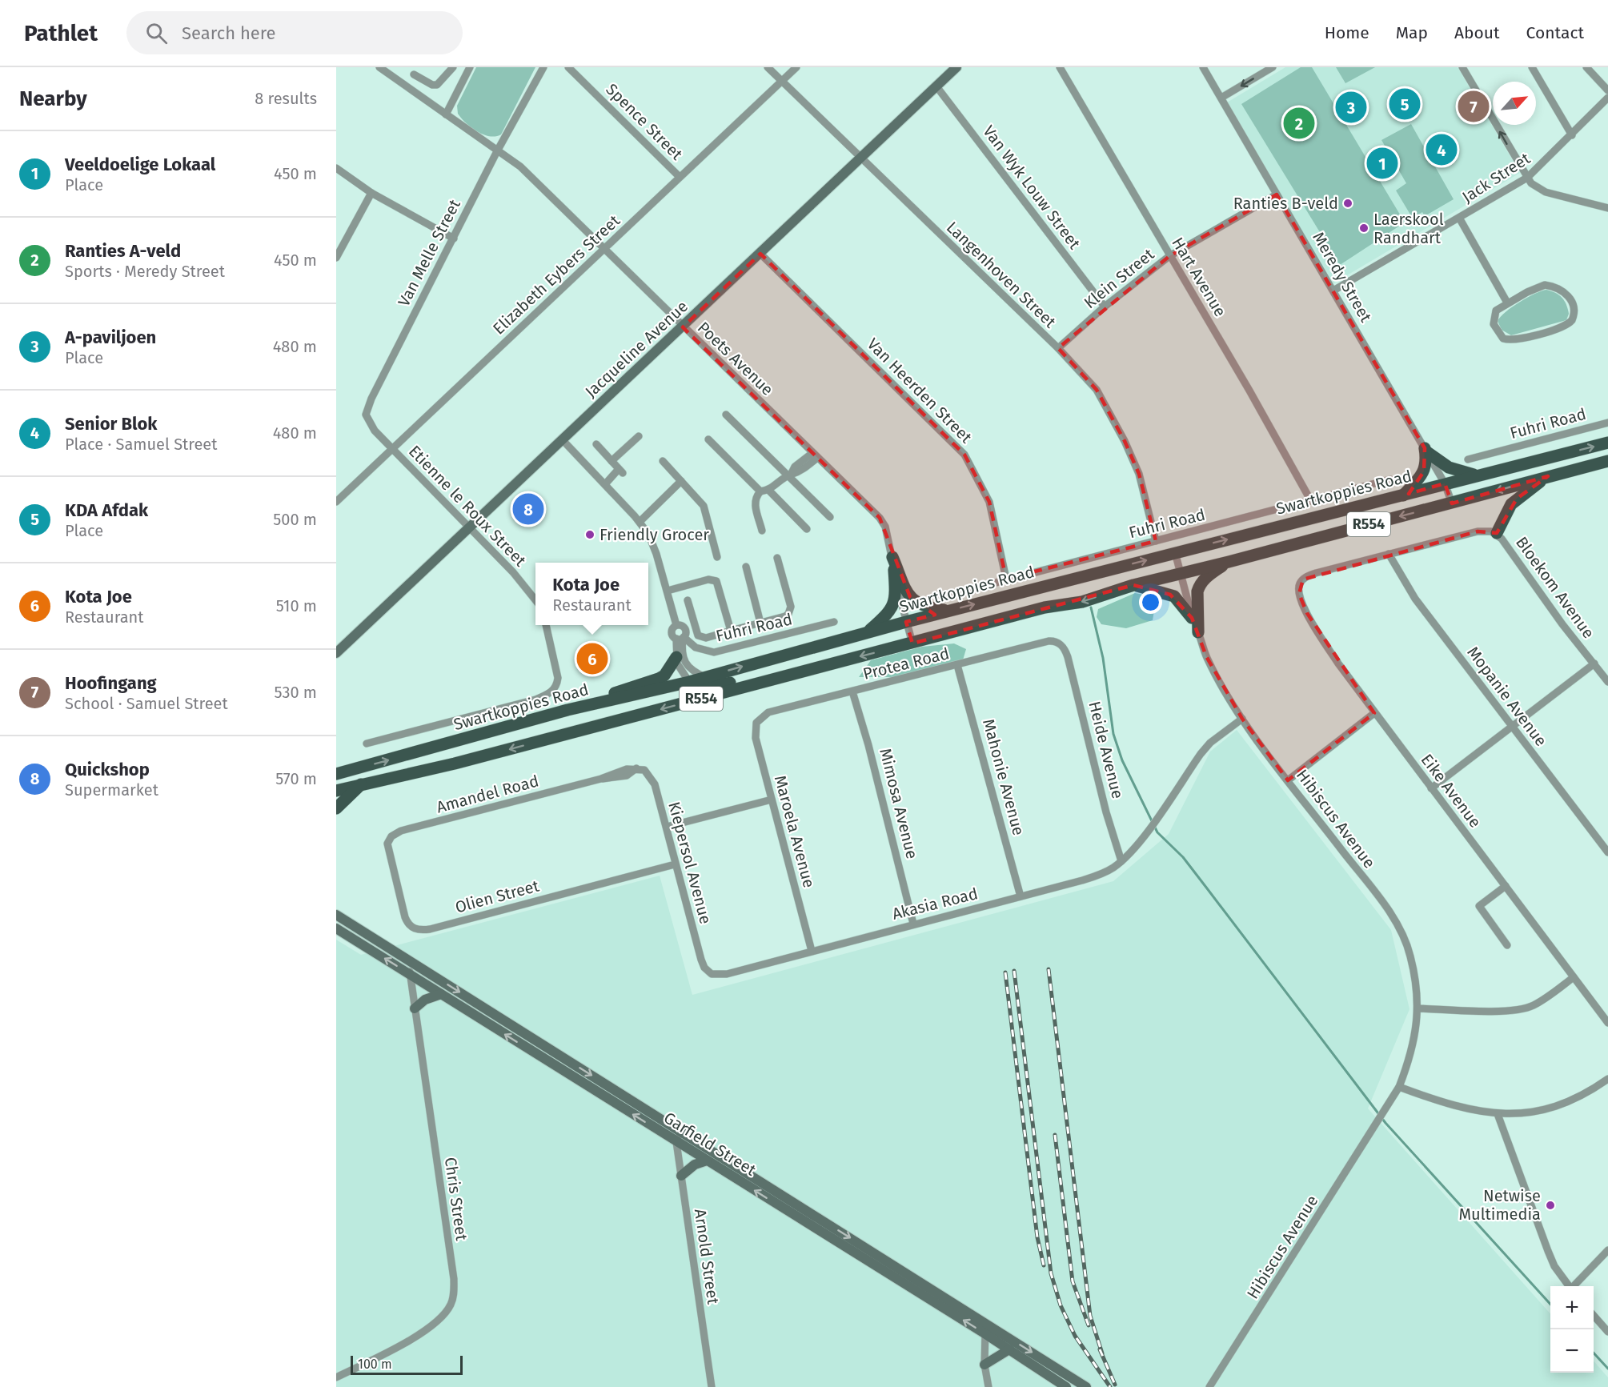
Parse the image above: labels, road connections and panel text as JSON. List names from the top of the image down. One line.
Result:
{"streets":{"main road":["Swartkoppies Road","R554"],"street":["Spence Street","Jack Street","Van Wyk Louw Street","Van Melle Street","Elizabeth Eybers Street","Langenhoven Street","Hart Avenue","Meredy Street","Klein Street","Jacqueline Avenue","Poets Avenue","Van Heerden Street","Fuhri Road","Etienne le Roux Street","Bloekom Avenue","Protea Road","Mopanie Avenue","Heide Avenue","Mahonie Avenue","Eike Avenue","Amandel Road","Mimosa Avenue","Hibiscus Avenue","Maroela Avenue","Kiepersol Avenue","Olien Street","Akasia Road","Garfield Street","Chris Street","Arnold Street"]},"crossings":[["Spence Street","Elizabeth Eybers Street"],["Jack Street","Meredy Street"],["Van Wyk Louw Street","Klein Street"],["Van Wyk Louw Street","Jacqueline Avenue"],["Van Melle Street","Elizabeth Eybers Street"],["Van Melle Street","Poets Avenue"],["Van Melle Street","Etienne le Roux Street"],["Elizabeth Eybers Street","Langenhoven Street"],["Elizabeth Eybers Street","Poets Avenue"],["Elizabeth Eybers Street","Etienne le Roux Street"],["Langenhoven Street","Klein Street"],["Langenhoven Street","Jacqueline Avenue"],["Langenhoven Street","Fuhri Road"],["Hart Avenue","Klein Street"],["Hart Avenue","Fuhri Road"],["Meredy Street","Klein Street"],["Meredy Street","Swartkoppies Road"],["Meredy Street","R554"],["Jacqueline Avenue","Poets Avenue"],["Jacqueline Avenue","Van Heerden Street"],["Jacqueline Avenue","Etienne le Roux Street"],["Poets Avenue","Swartkoppies Road"],["Poets Avenue","R554"],["Van Heerden Street","Fuhri Road"],["Swartkoppies Road","Hibiscus Avenue"],["R554","Hibiscus Avenue"],["Protea Road","Heide Avenue"],["Protea Road","Mahonie Avenue"],["Protea Road","Mimosa Avenue"],["Protea Road","Maroela Avenue"],["Mopanie Avenue","Eike Avenue"],["Heide Avenue","Akasia Road"],["Mahonie Avenue","Akasia Road"],["Amandel Road","Kiepersol Avenue"],["Amandel Road","Olien Street"],["Mimosa Avenue","Akasia Road"],["Hibiscus Avenue","Akasia Road"],["Maroela Avenue","Akasia Road"],["Kiepersol Avenue","Olien Street"],["Kiepersol Avenue","Akasia Road"],["Garfield Street","Chris Street"],["Garfield Street","Arnold Street"]],"places":["Ranties B-veld","Laerskool Randhart","Friendly Grocer","Netwise Multimedia"],"scale_bar":"100 m","north":"top right","page":{"header":"Pathlet","search":"Search here","nav":["Home","Map","About","Contact"],"heading":["Nearby","8 results"],"pins":["5","7","3","2","4","1","8","6"],"list":[{"mark":"1","name":"Veeldoelige Lokaal","note":"Place","value":"450 m"},{"mark":"2","name":"Ranties A-veld","note":"Sports · Meredy Street","value":"450 m"},{"mark":"3","name":"A-paviljoen","note":"Place","value":"480 m"},{"mark":"4","name":"Senior Blok","note":"Place · Samuel Street","value":"480 m"},{"mark":"5","name":"KDA Afdak","note":"Place","value":"500 m"},{"mark":"6","name":"Kota Joe","note":"Restaurant","value":"510 m"},{"mark":"7","name":"Hoofingang","note":"School · Samuel Street","value":"530 m"},{"mark":"8","name":"Quickshop","note":"Supermarket","value":"570 m"}],"popup":["Kota Joe","Restaurant"],"map_buttons":["+","−"],"scale":"100 m"}}
